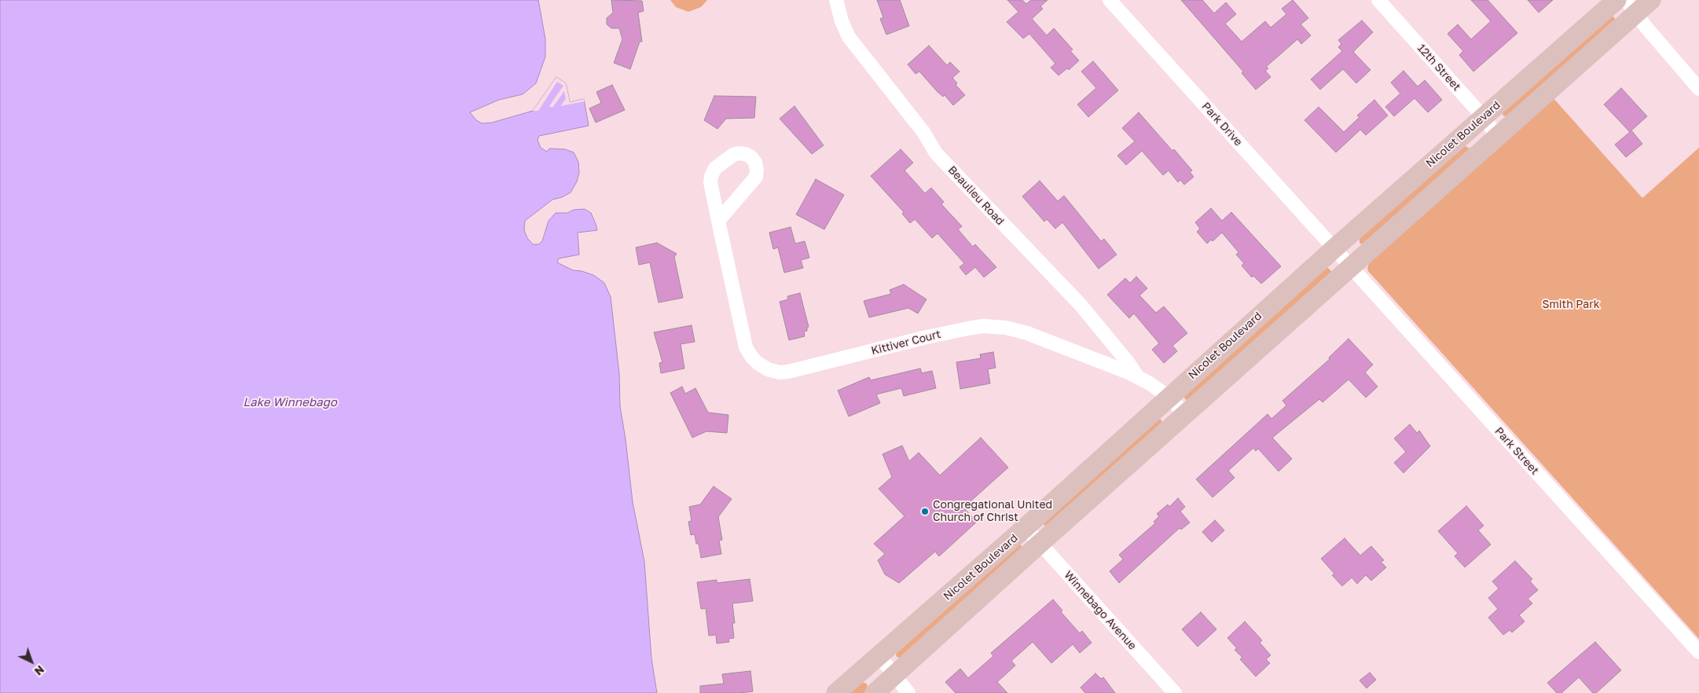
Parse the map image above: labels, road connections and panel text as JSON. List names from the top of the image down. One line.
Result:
{"streets":{"street":["12th Street","Park Drive","Nicolet Boulevard","Beaulieu Road","Kittiver Court","Park Street","Winnebago Avenue"]},"crossings":[["12th Street","Nicolet Boulevard"],["Park Drive","Nicolet Boulevard"],["Park Drive","Park Street"],["Nicolet Boulevard","Kittiver Court"],["Nicolet Boulevard","Park Street"],["Nicolet Boulevard","Winnebago Avenue"],["Beaulieu Road","Kittiver Court"]],"water":["Lake Winnebago"],"parks":["Smith Park"],"places":["Congregational United Church of Christ"],"north":"bottom right"}
